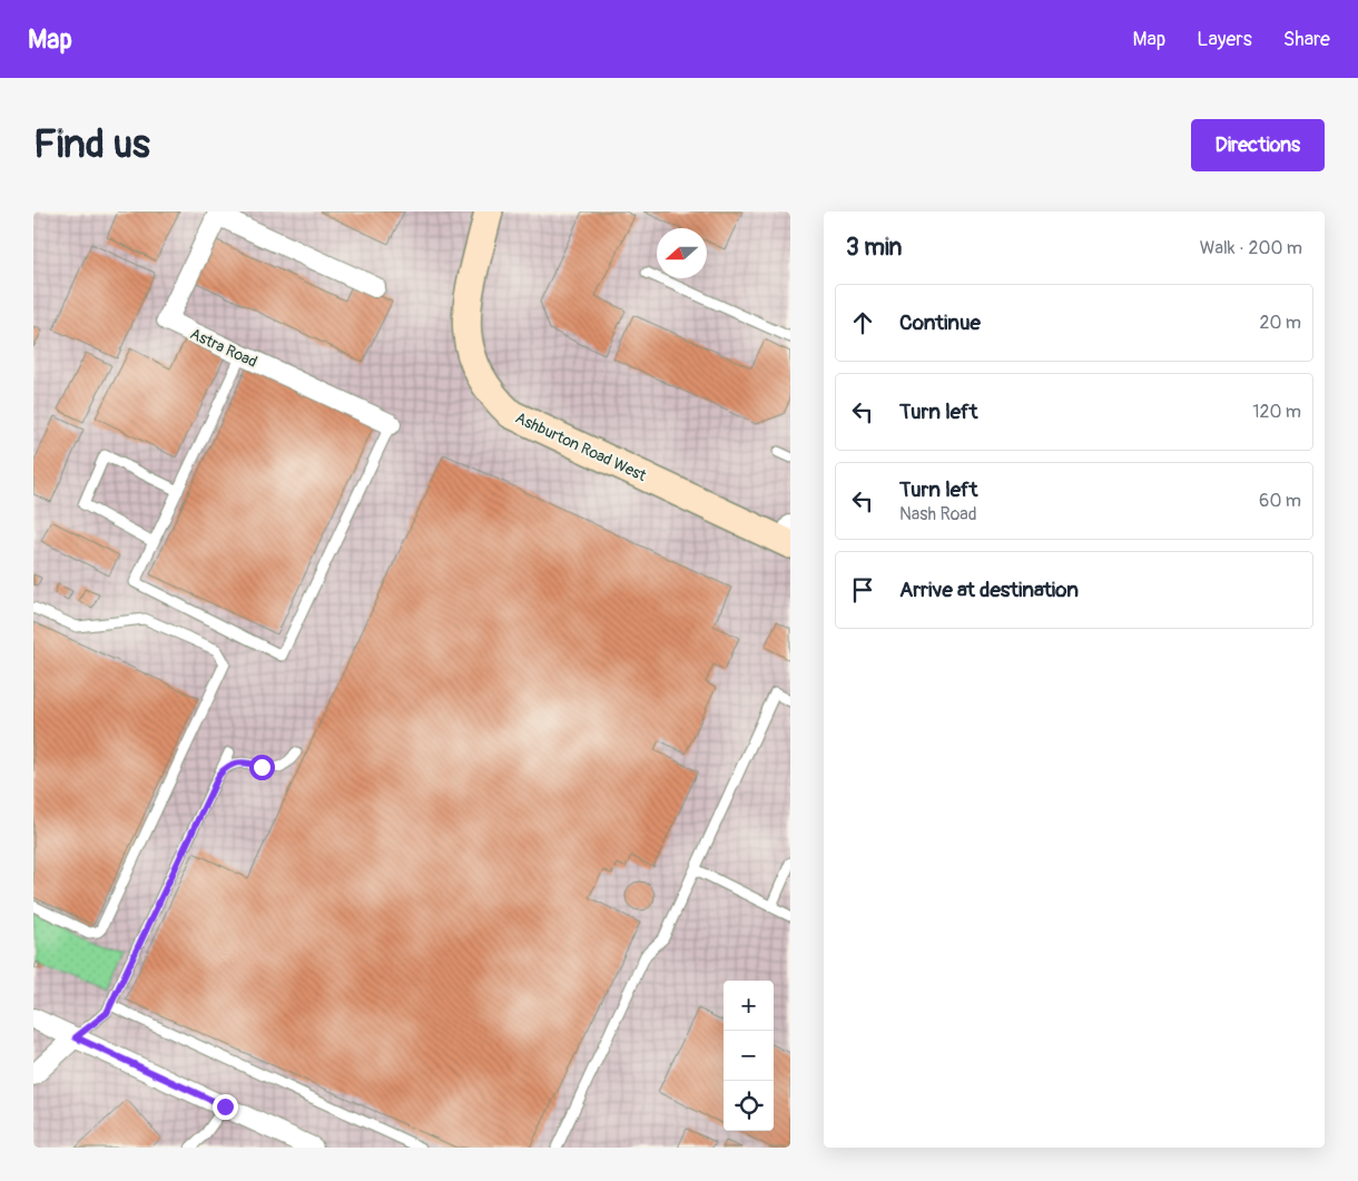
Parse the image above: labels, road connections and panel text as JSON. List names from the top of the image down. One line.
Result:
{"streets":{"main road":["Ashburton Road West"],"street":["Astra Road"]},"north":"left","page":{"header":"Map","nav":["Map","Layers","Share"],"buttons":"Directions","title":"Find us","heading":["3 min","Walk · 200 m"],"list":[["Continue","20 m"],["Turn left","120 m"],["Turn left","Nash Road","60 m"],"Arrive at destination"],"map_buttons":["+","−"]}}
